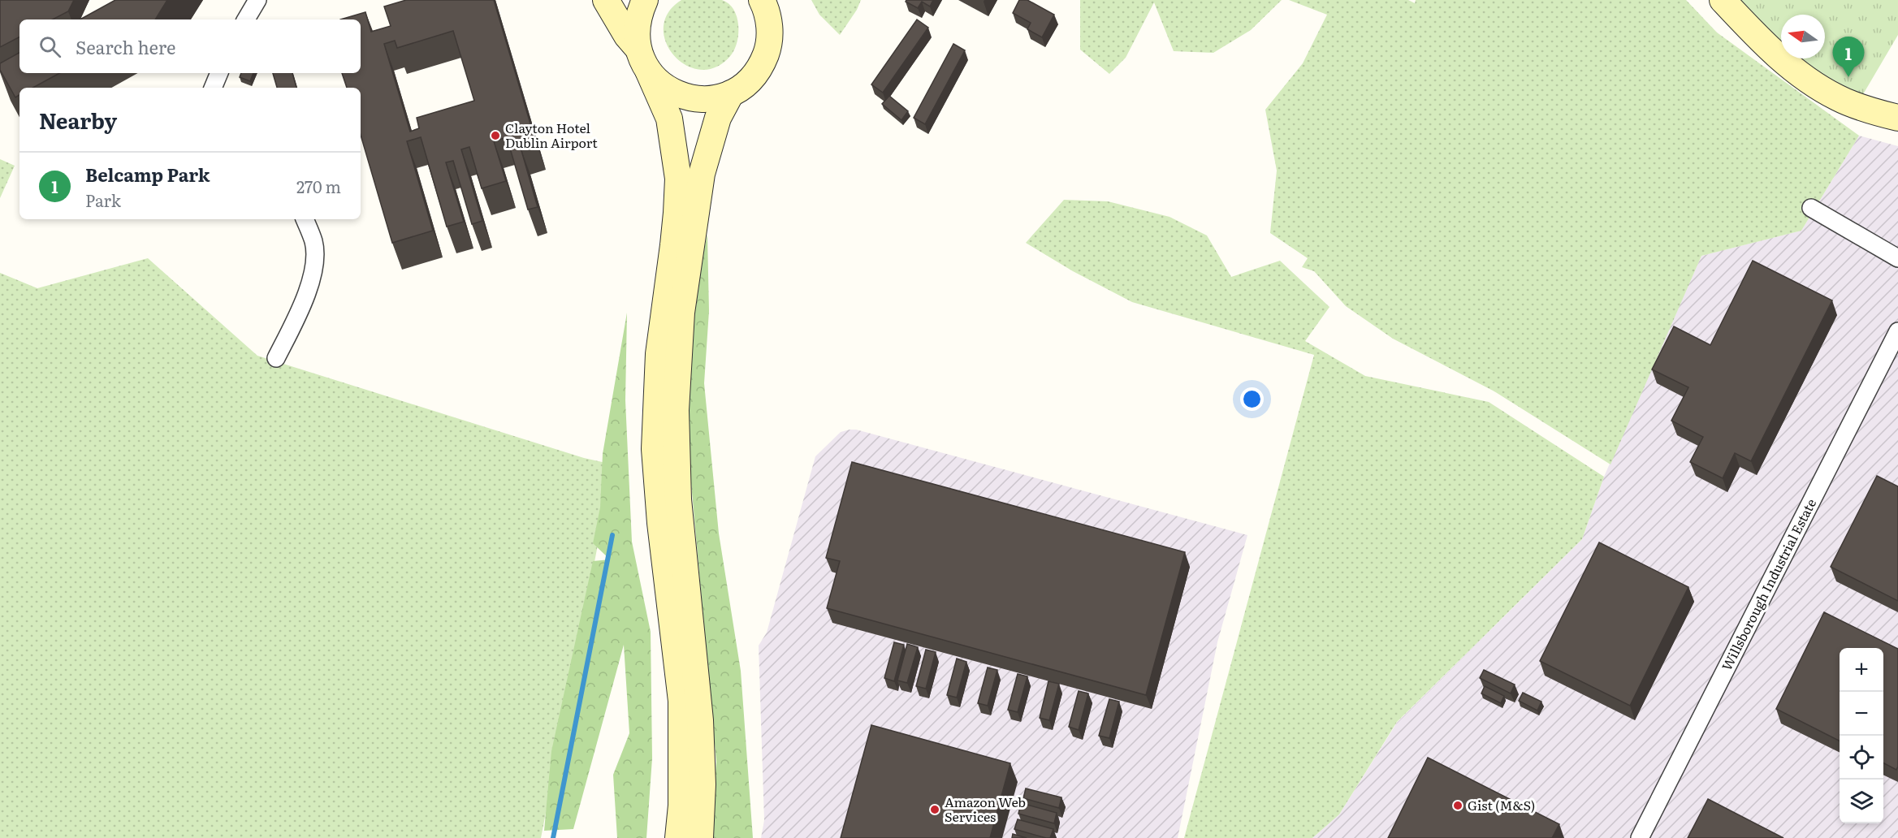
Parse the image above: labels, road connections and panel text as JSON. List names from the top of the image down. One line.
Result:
{"streets":{"street":["Willsborough Industrial Estate"]},"places":["Clayton Hotel Dublin Airport","Gist (M&S)","Amazon Web Services"],"north":"left","page":{"search":"Search here","pins":"1","heading":"Nearby","list":[{"mark":"1","name":"Belcamp Park","note":"Park","value":"270 m"}],"map_buttons":["+","−"]}}
